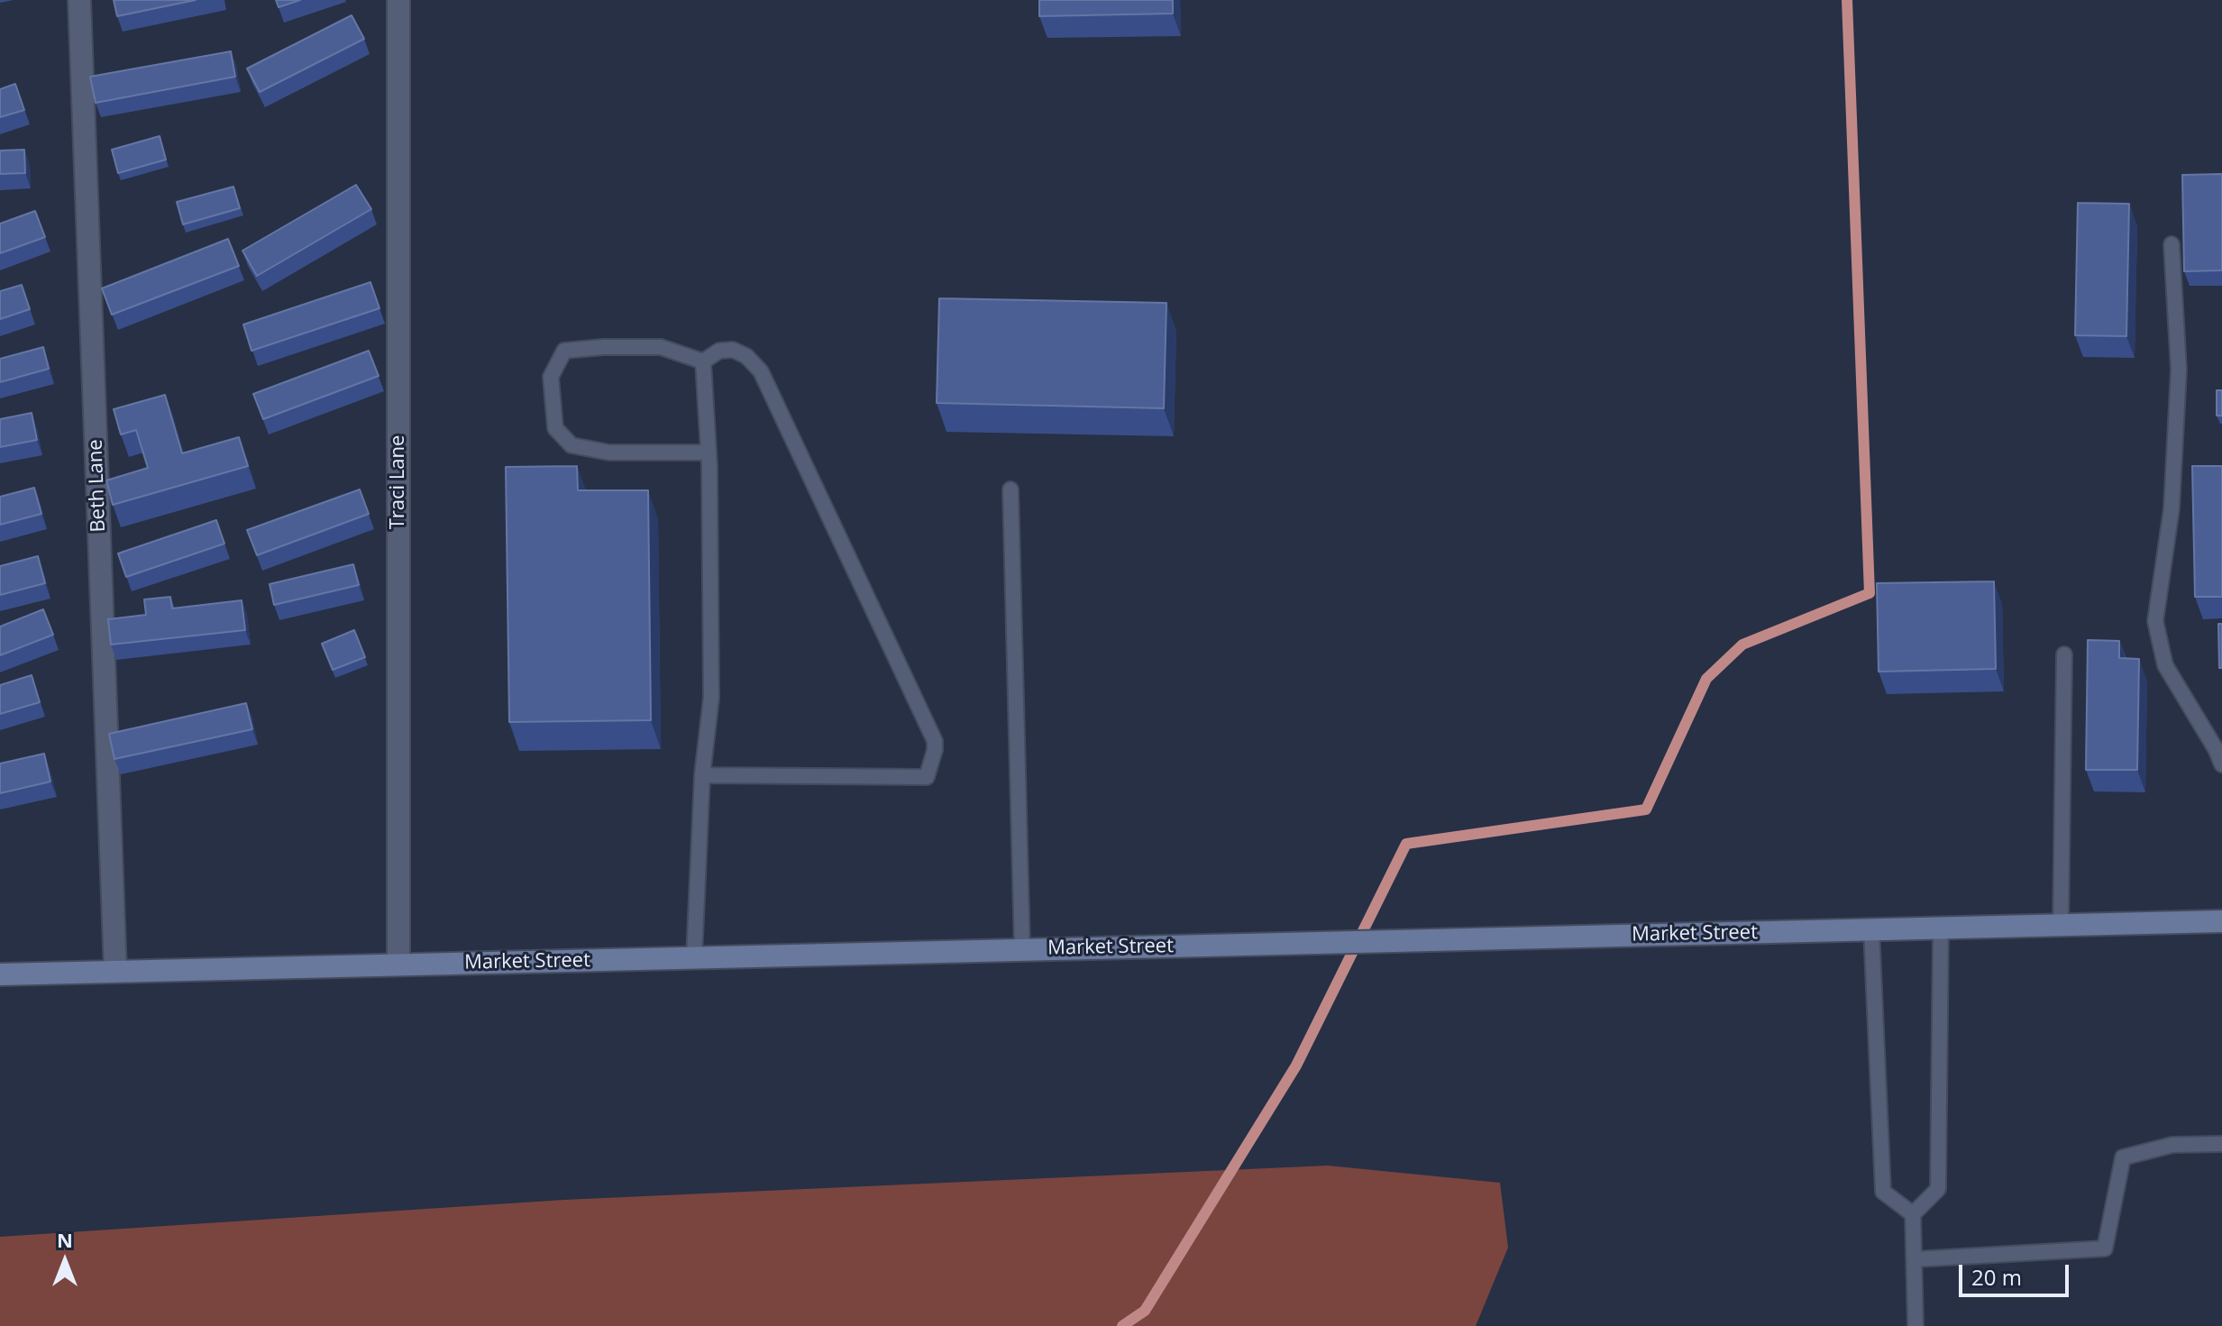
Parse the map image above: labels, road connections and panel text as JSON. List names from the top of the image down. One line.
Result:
{"streets":{"street":["Traci Lane","Beth Lane","Market Street"]},"crossings":[["Traci Lane","Market Street"],["Beth Lane","Market Street"]],"scale_bar":"20 m","north":"top"}
